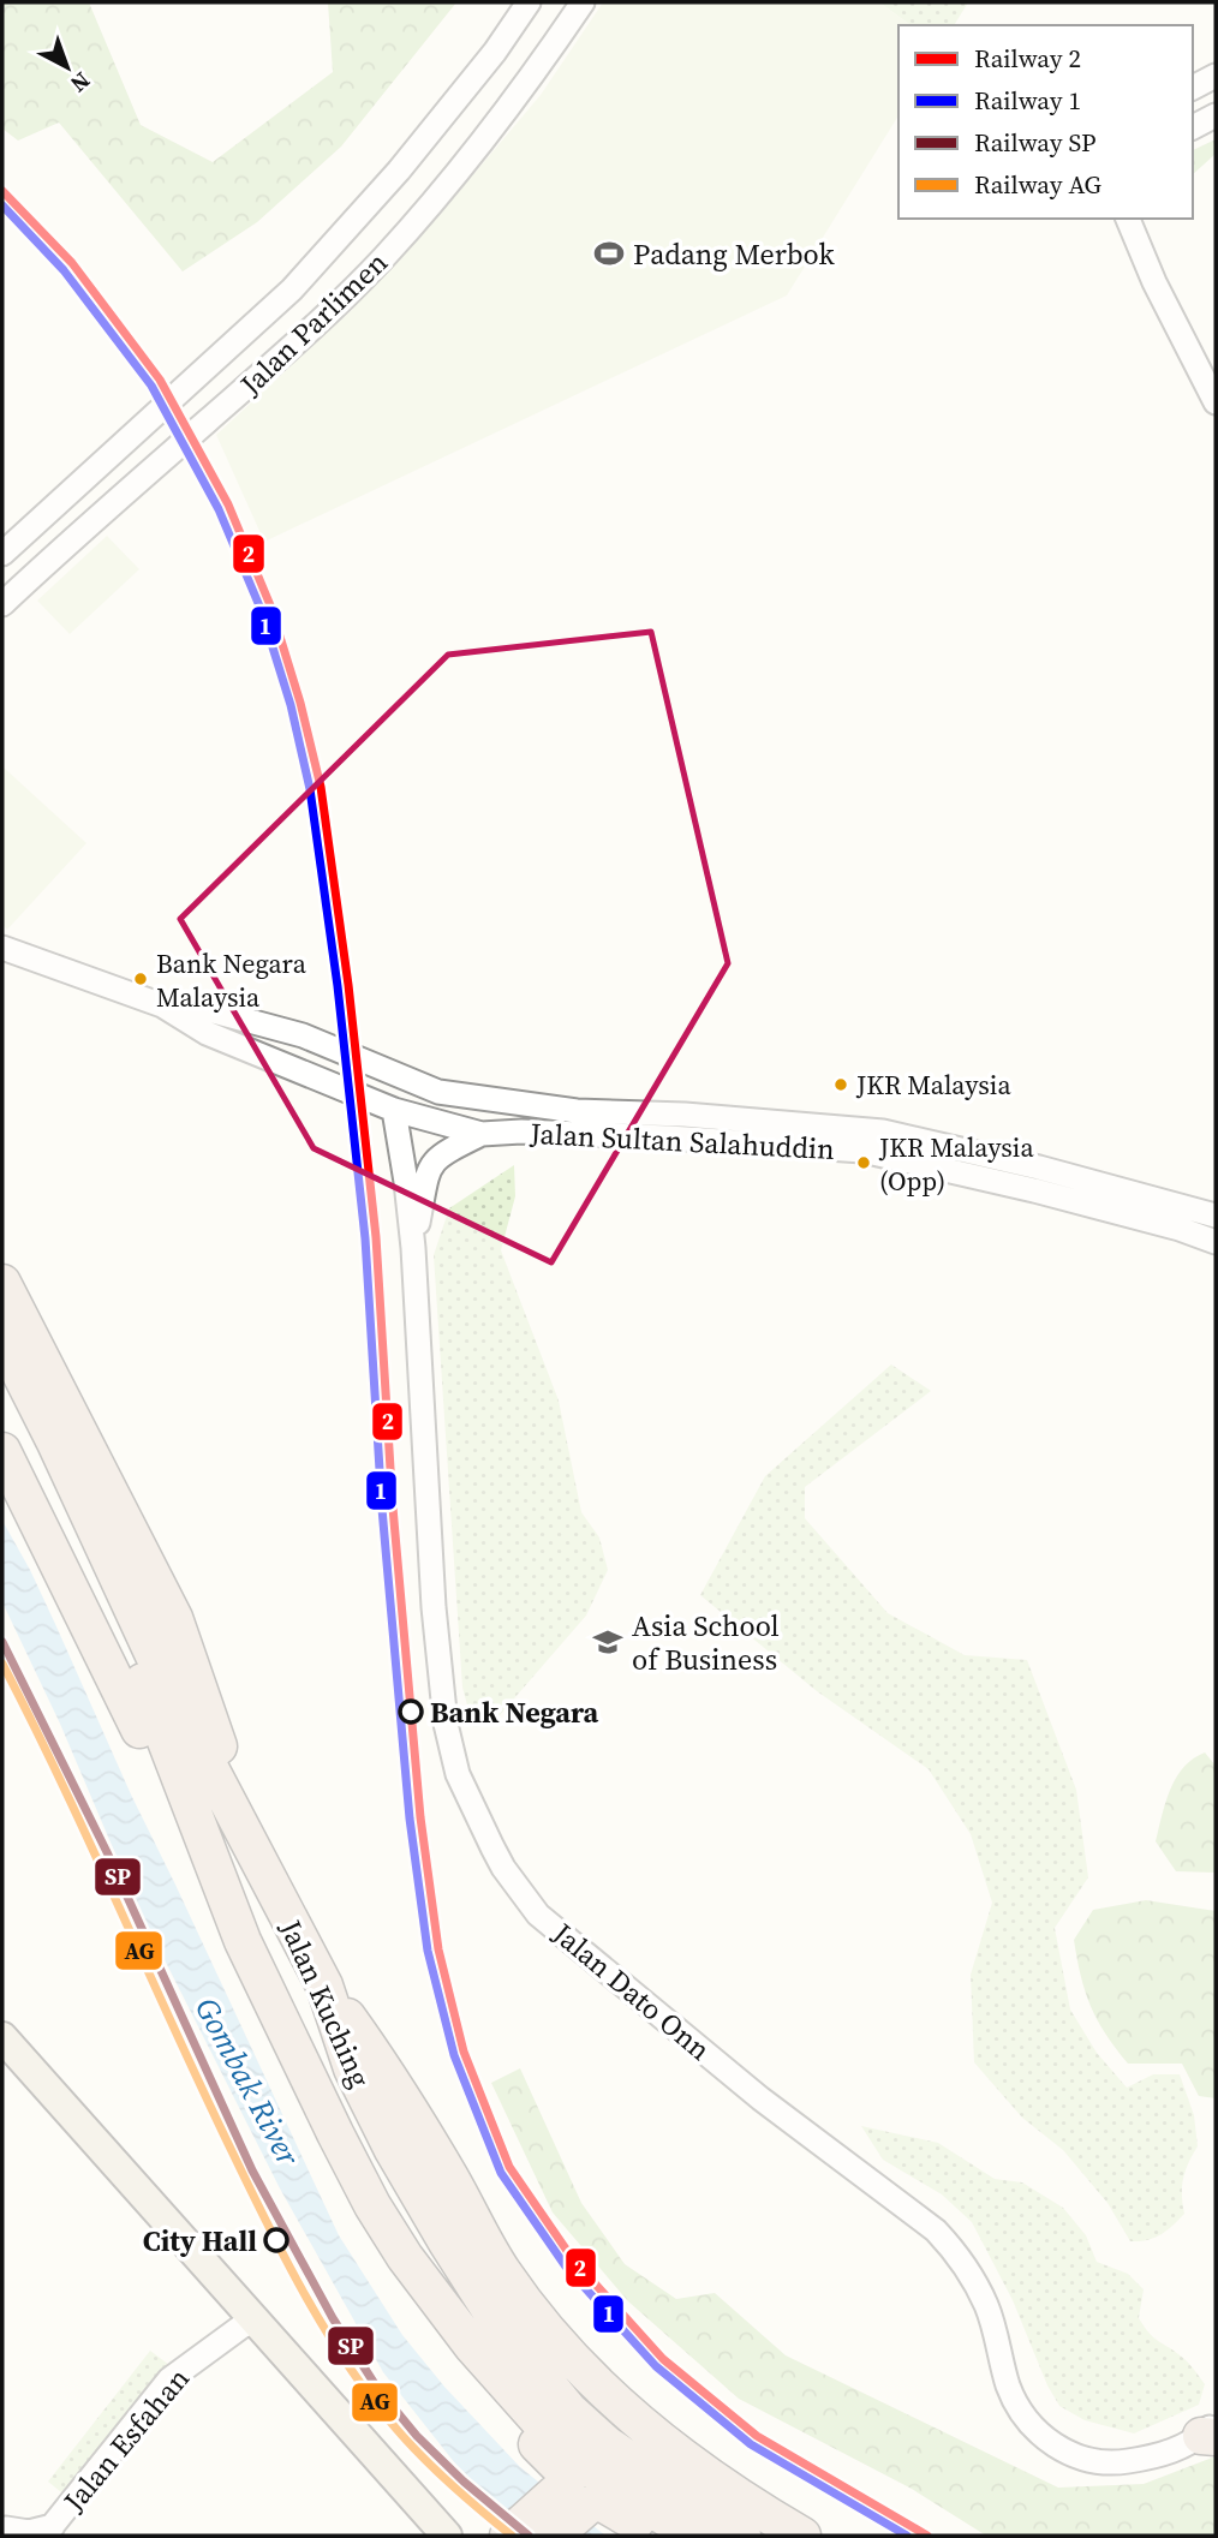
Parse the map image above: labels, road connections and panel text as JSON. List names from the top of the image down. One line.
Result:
{"streets":{"highway":["Jalan Kuching"],"street":["Jalan Parlimen","Jalan Sultan Salahuddin","Jalan Dato Onn","Jalan Esfahan"]},"crossings":[["Jalan Sultan Salahuddin","Jalan Dato Onn"]],"water":["Gombak River"],"places":{"sports":["Padang Merbok"],"other":["Bank Negara Malaysia","JKR Malaysia","JKR Malaysia (Opp)","Bank Negara","City Hall"],"school or university":["Asia School of Business"]},"lines":["rail line 2","rail line 1","rail line SP","rail line AG"],"legend":["Railway 2","Railway 1","Railway SP","Railway AG"],"north":"bottom right"}
